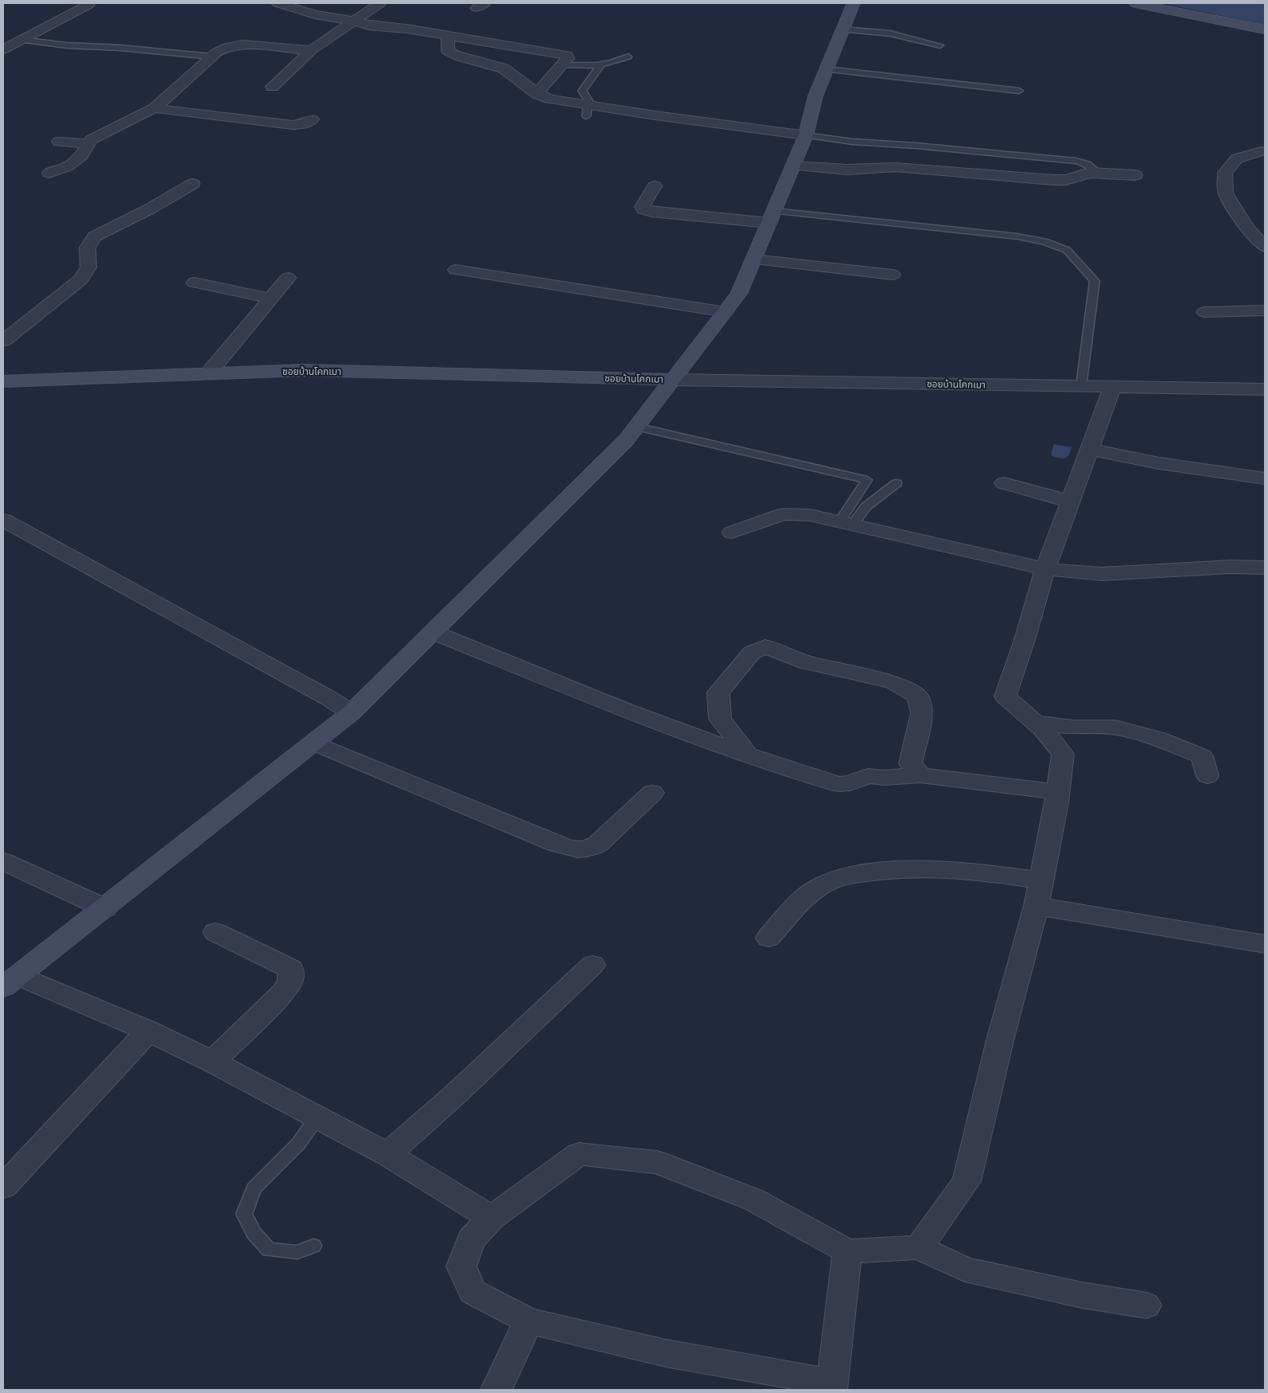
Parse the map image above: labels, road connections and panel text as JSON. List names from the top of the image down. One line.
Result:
{"streets":{"street":["ซอยบ้านโคกเมา"]}}
